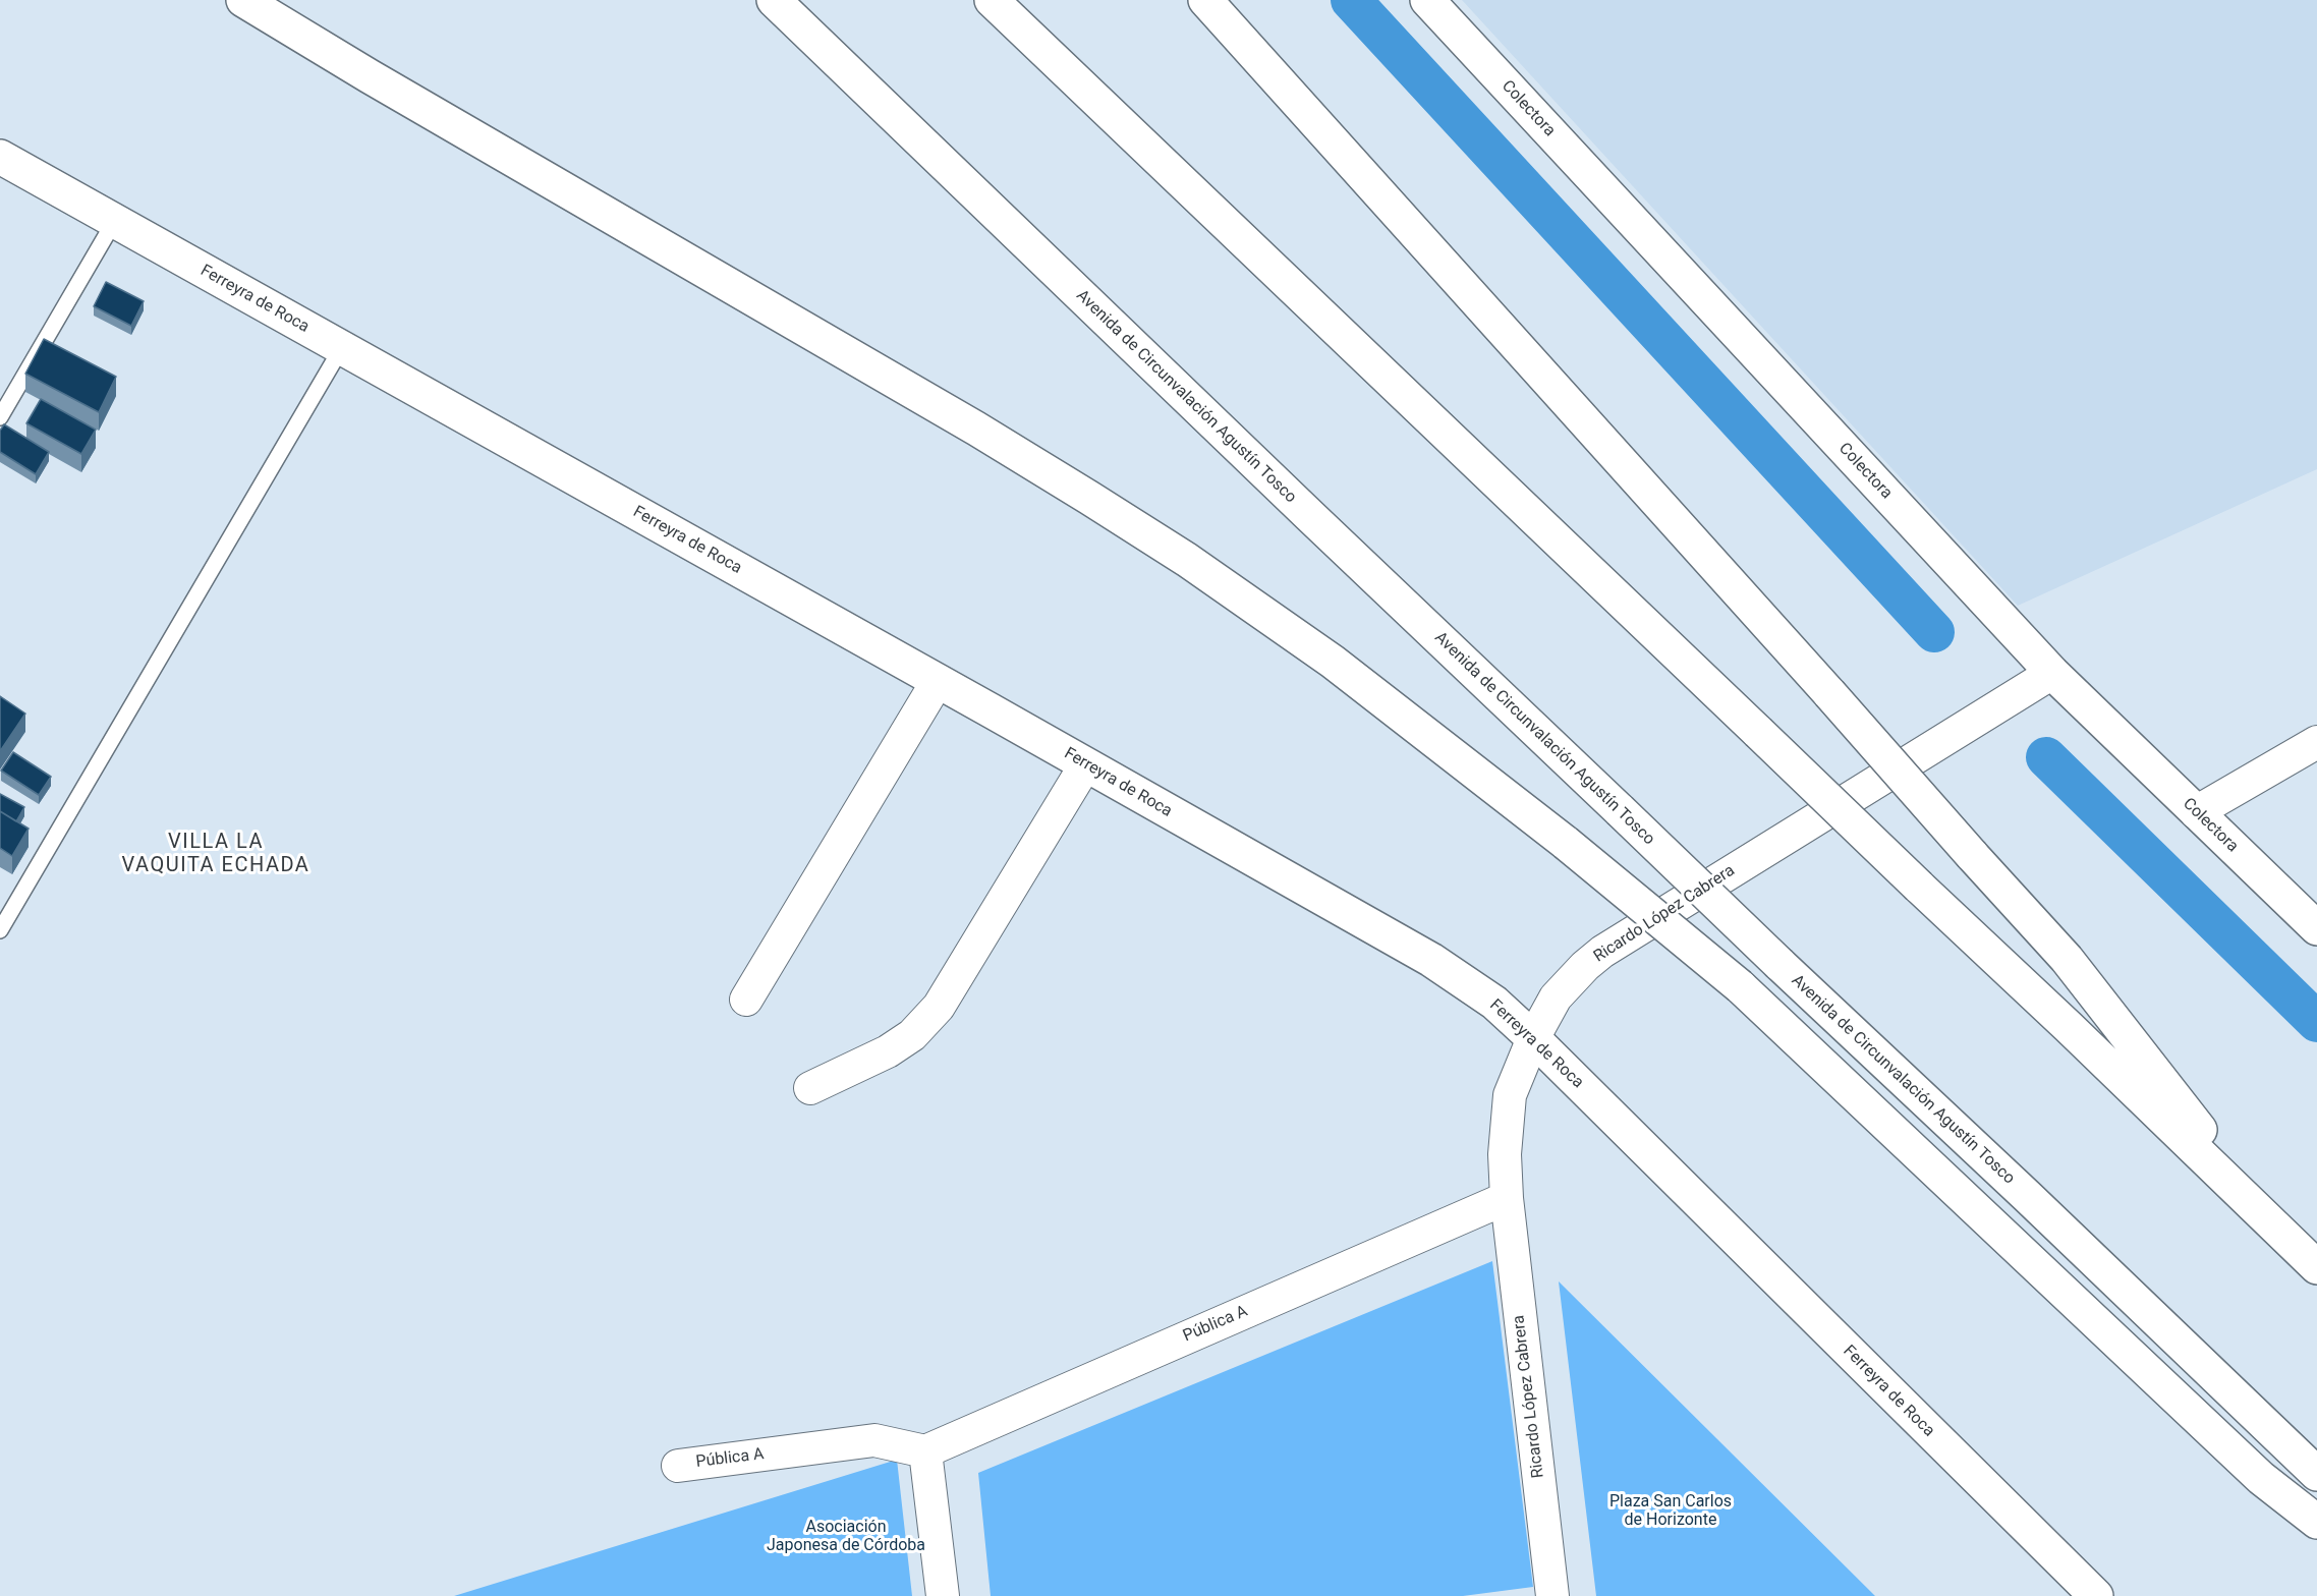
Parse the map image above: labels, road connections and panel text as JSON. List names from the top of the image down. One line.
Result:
{"streets":{"main road":["Colectora","Ferreyra de Roca","Avenida de Circunvalación Agustín Tosco"],"street":["Ricardo López Cabrera","Pública A"]},"crossings":[["Colectora","Ricardo López Cabrera"],["Ferreyra de Roca","Ricardo López Cabrera"],["Ricardo López Cabrera","Pública A"]],"districts":["VILLA LA VAQUITA ECHADA"],"parks":["Plaza San Carlos de Horizonte","Asociación Japonesa de Córdoba"]}
